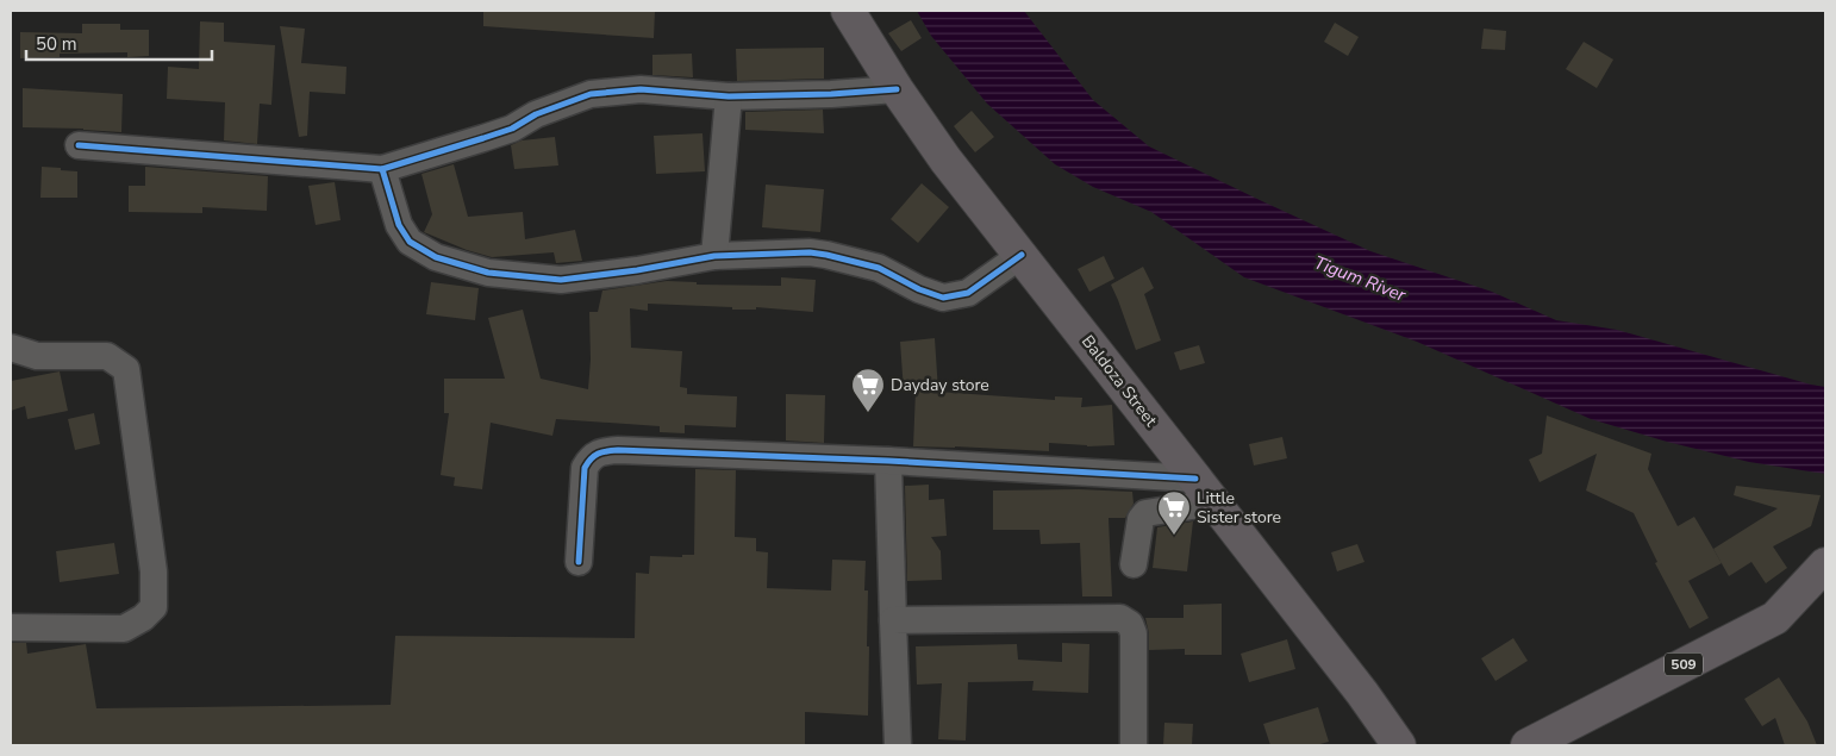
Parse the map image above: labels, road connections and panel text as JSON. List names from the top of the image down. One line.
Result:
{"streets":{"main road":["Baldoza Street","509"]},"water":["Tigum River"],"places":{"supermarket":["Dayday store","Little Sister store"]},"scale_bar":"50 m"}
